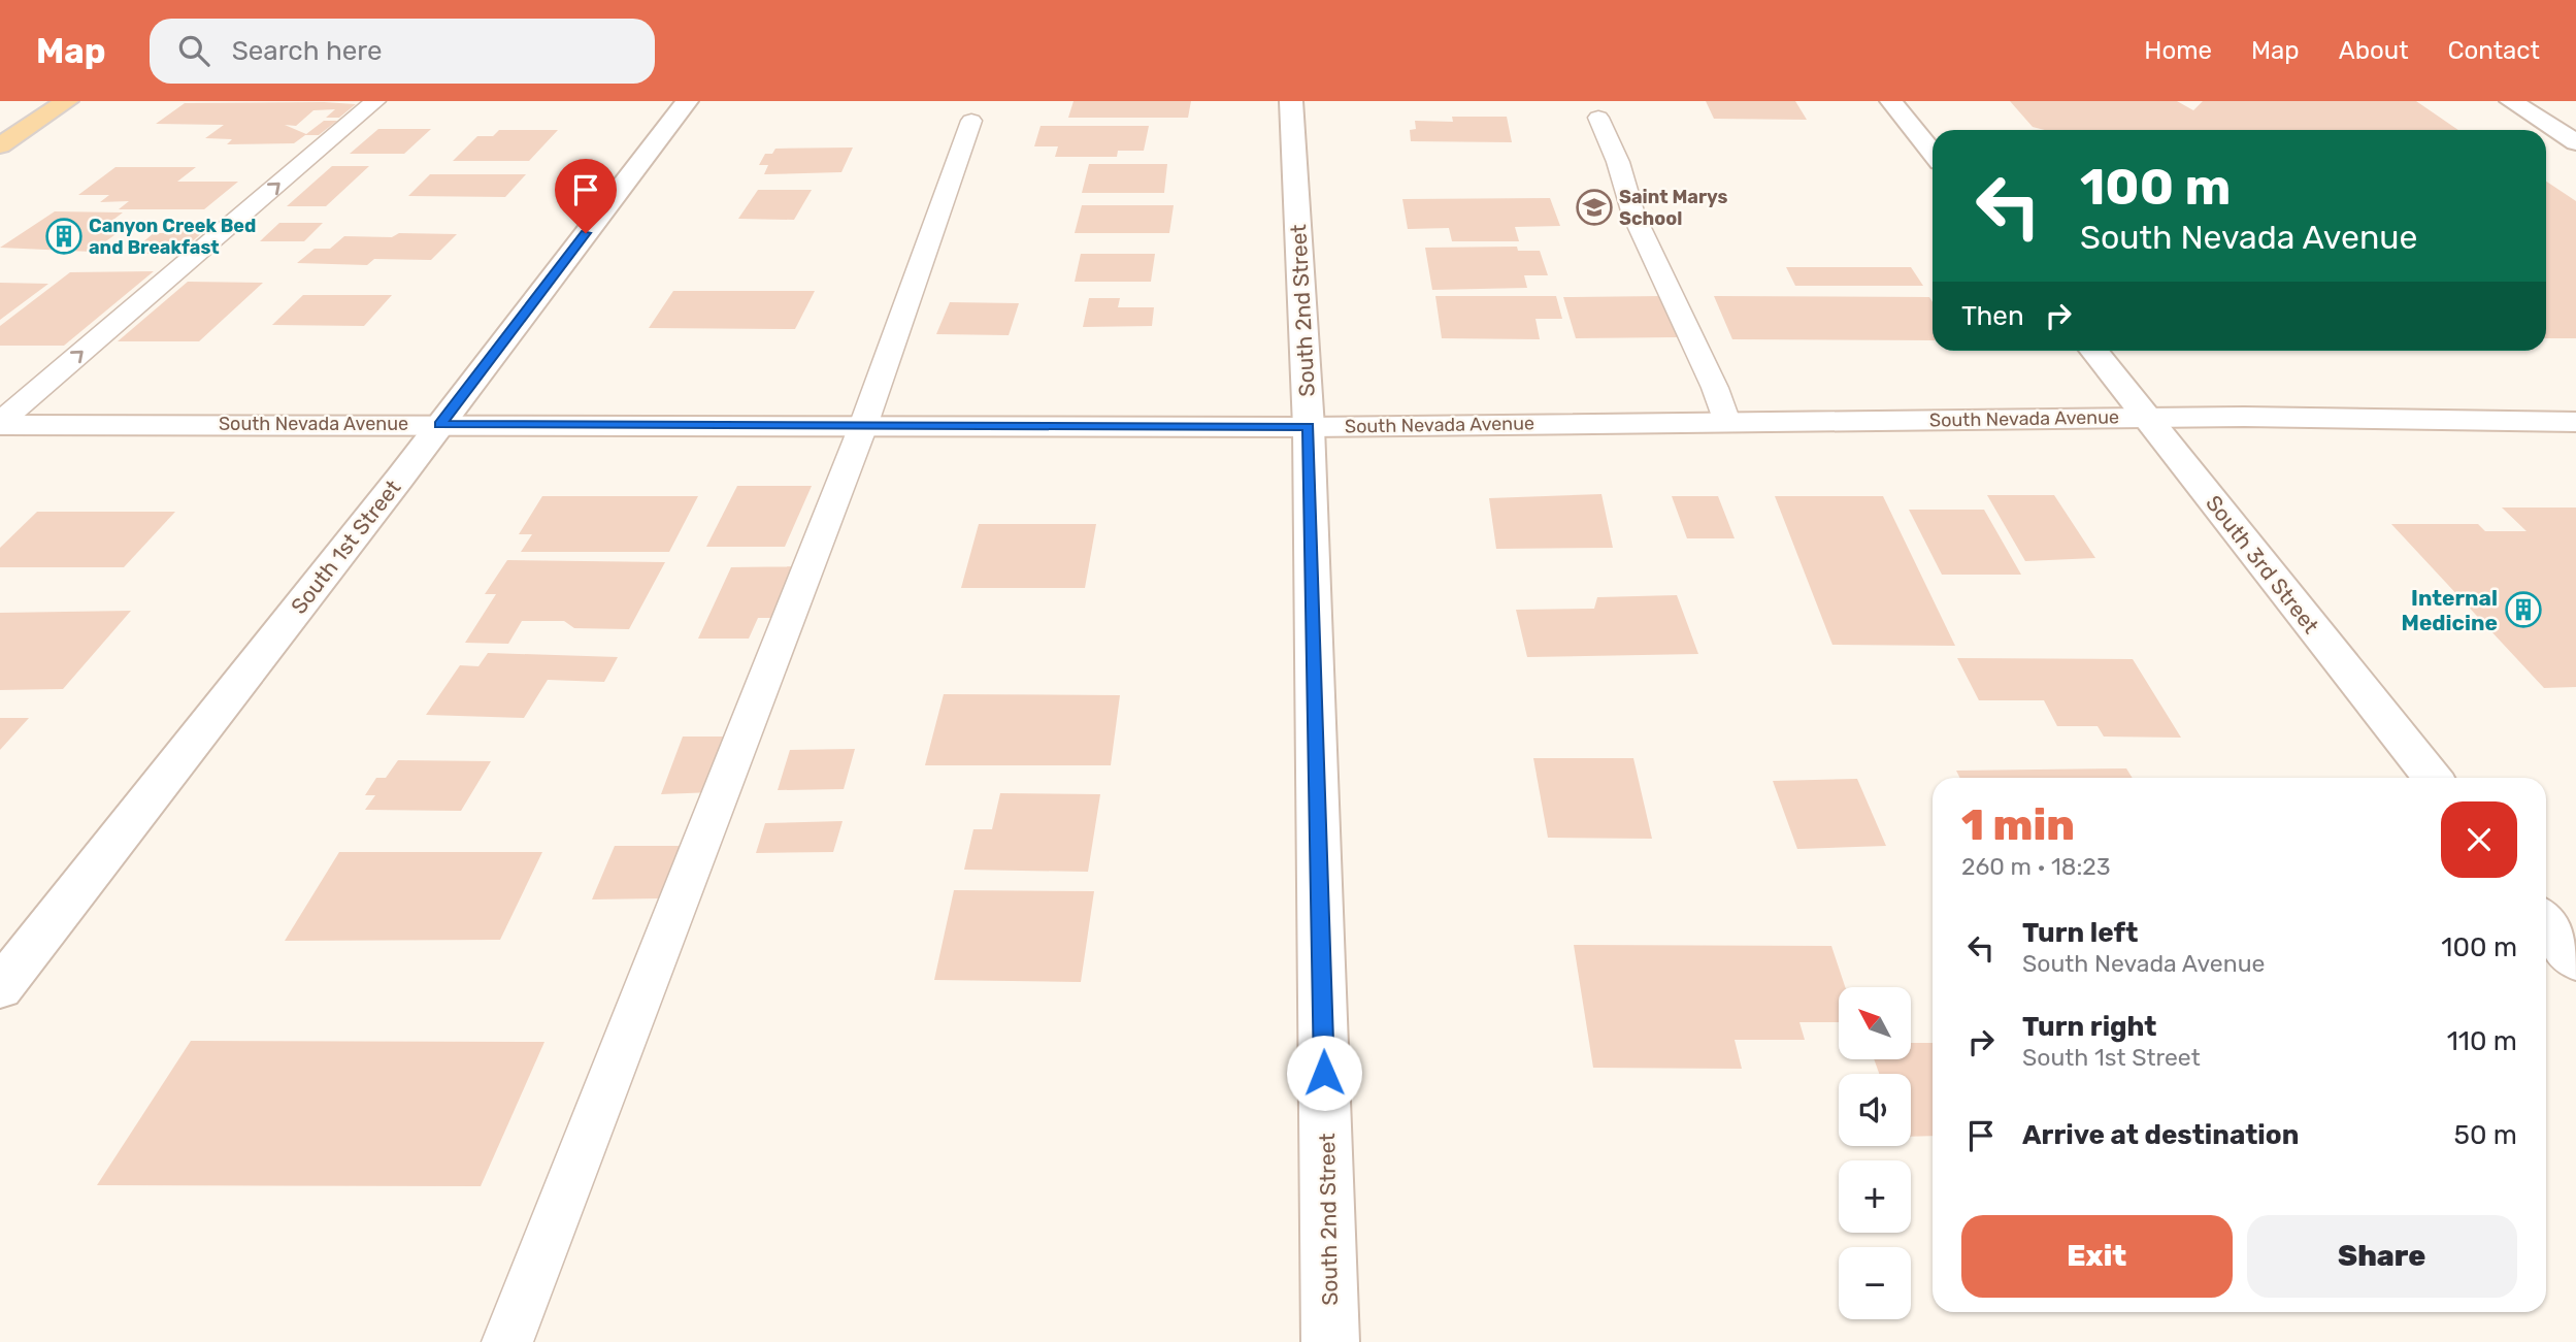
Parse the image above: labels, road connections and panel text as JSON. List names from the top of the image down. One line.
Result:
{"streets":{"street":["South 2nd Street","South Nevada Avenue","South 1st Street","South 3rd Street"]},"crossings":[["South 2nd Street","South Nevada Avenue"],["South Nevada Avenue","South 1st Street"],["South Nevada Avenue","South 3rd Street"]],"places":{"school or university":["Saint Marys School"],"building":["Canyon Creek Bed and Breakfast","Internal Medicine"]},"north":"top left","page":{"header":"Map","search":"Search here","nav":["Home","Map","About","Contact"],"turn":["100 m","South Nevada Avenue"],"then":"Then","heading":["1 min","260 m · 18:23"],"list":[{"name":"Turn left","note":"South Nevada Avenue","value":"100 m"},{"name":"Turn right","note":"South 1st Street","value":"110 m"},{"name":"Arrive at destination","value":"50 m"}],"map_buttons":["+","−"],"buttons":["Exit","Share"]}}
